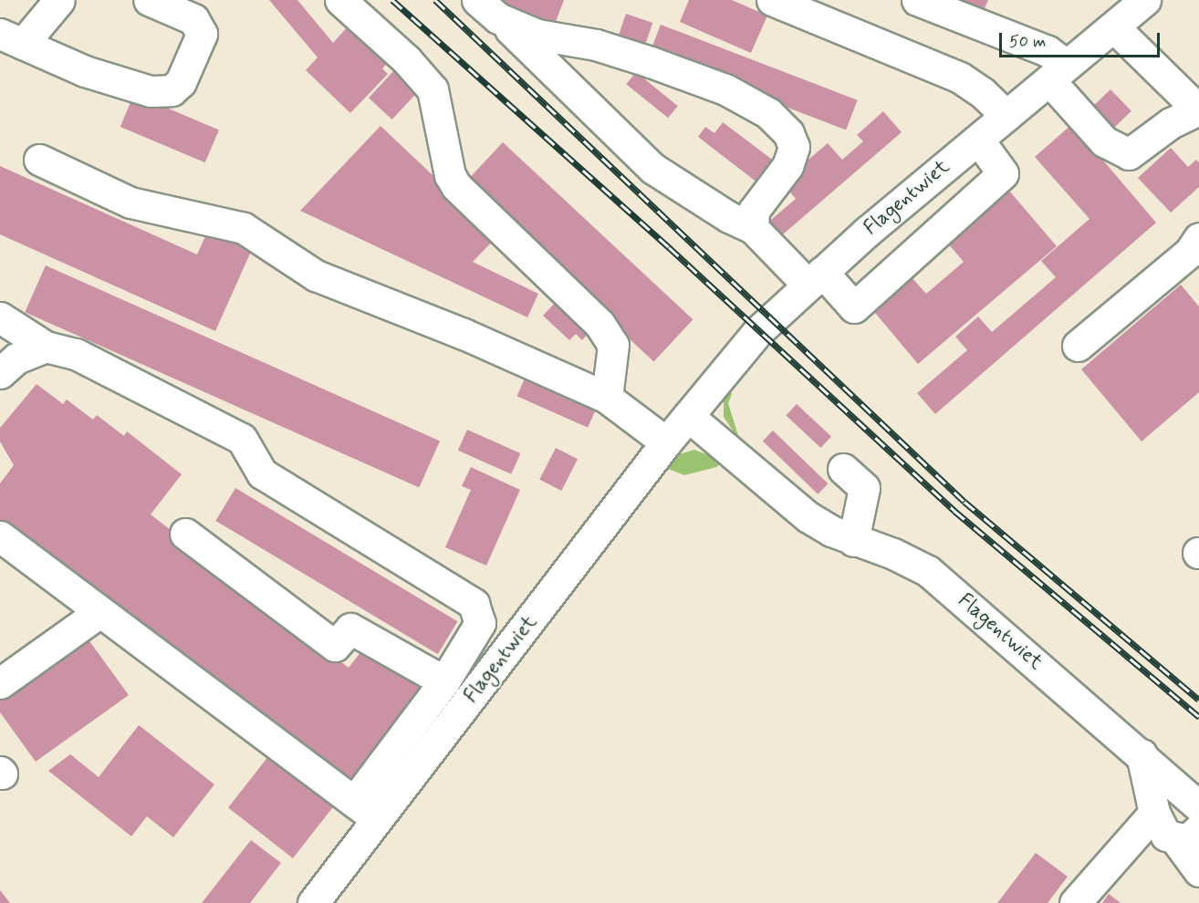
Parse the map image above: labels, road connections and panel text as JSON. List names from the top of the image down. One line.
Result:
{"streets":{"street":["Flagentwiet"]},"scale_bar":"50 m"}
